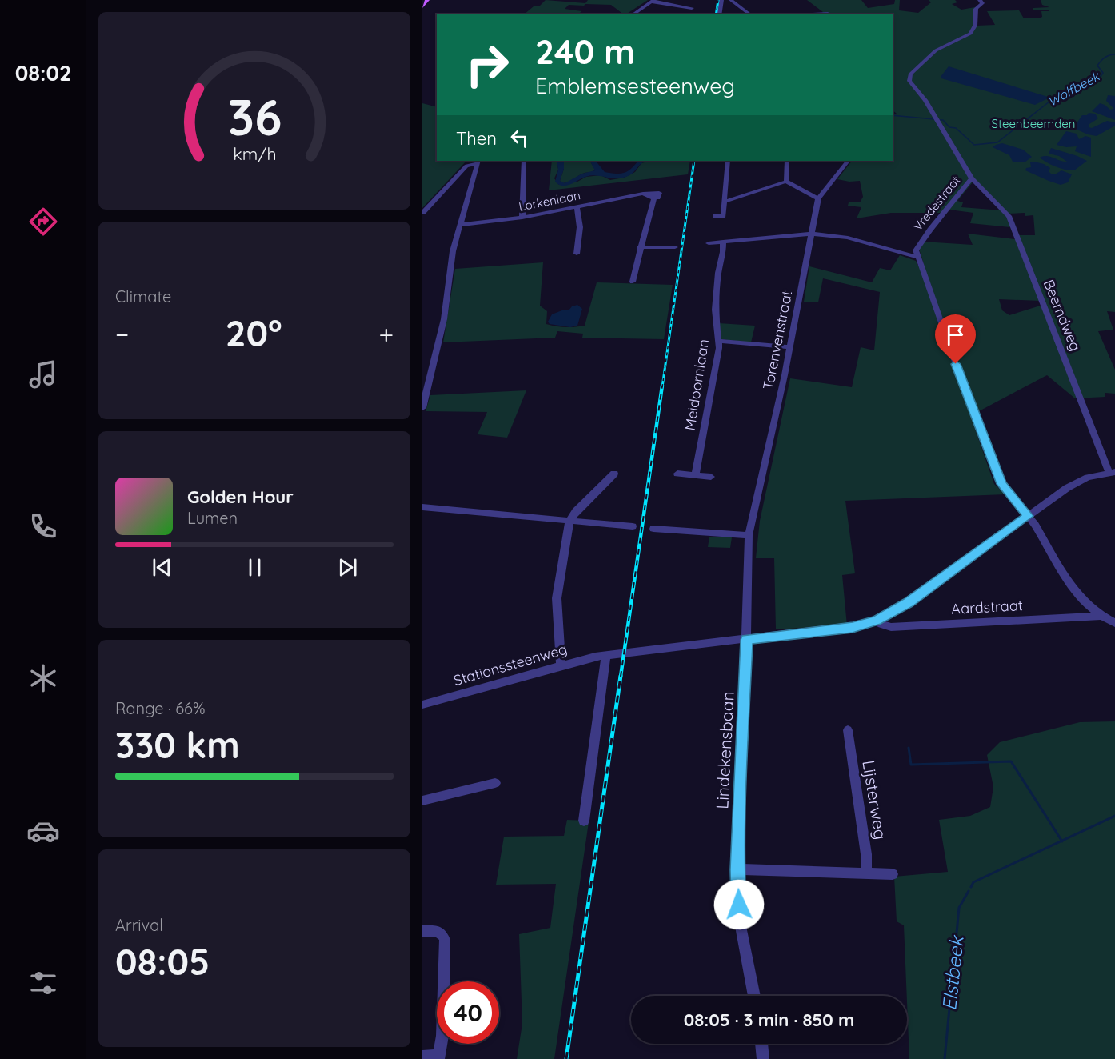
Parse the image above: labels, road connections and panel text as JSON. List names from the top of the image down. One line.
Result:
{"streets":{"street":["Lorkenlaan","Vredestraat","Beemdweg","Torenvenstraat","Meidoornlaan","Aardstraat","Stationssteenweg","Lindekensbaan","Lijsterweg"]},"crossings":[["Vredestraat","Beemdweg"],["Beemdweg","Stationssteenweg"],["Torenvenstraat","Stationssteenweg"],["Torenvenstraat","Lindekensbaan"],["Aardstraat","Stationssteenweg"],["Stationssteenweg","Lindekensbaan"]],"water":["Wolfbeek","Elstbeek"],"parks":["Steenbeemden"],"page":{"tabs":"08:02","turn":["240 m","Emblemsesteenweg"],"then":"Then","tile":["Climate",["Range · 66%","330 km"],["Arrival","08:05"]],"heat":["−","20°","+"],"song":["Golden Hour","Lumen"],"limit":"40","trip":"08:05 · 3 min · 850 m","gauge":["36","km/h"]}}
